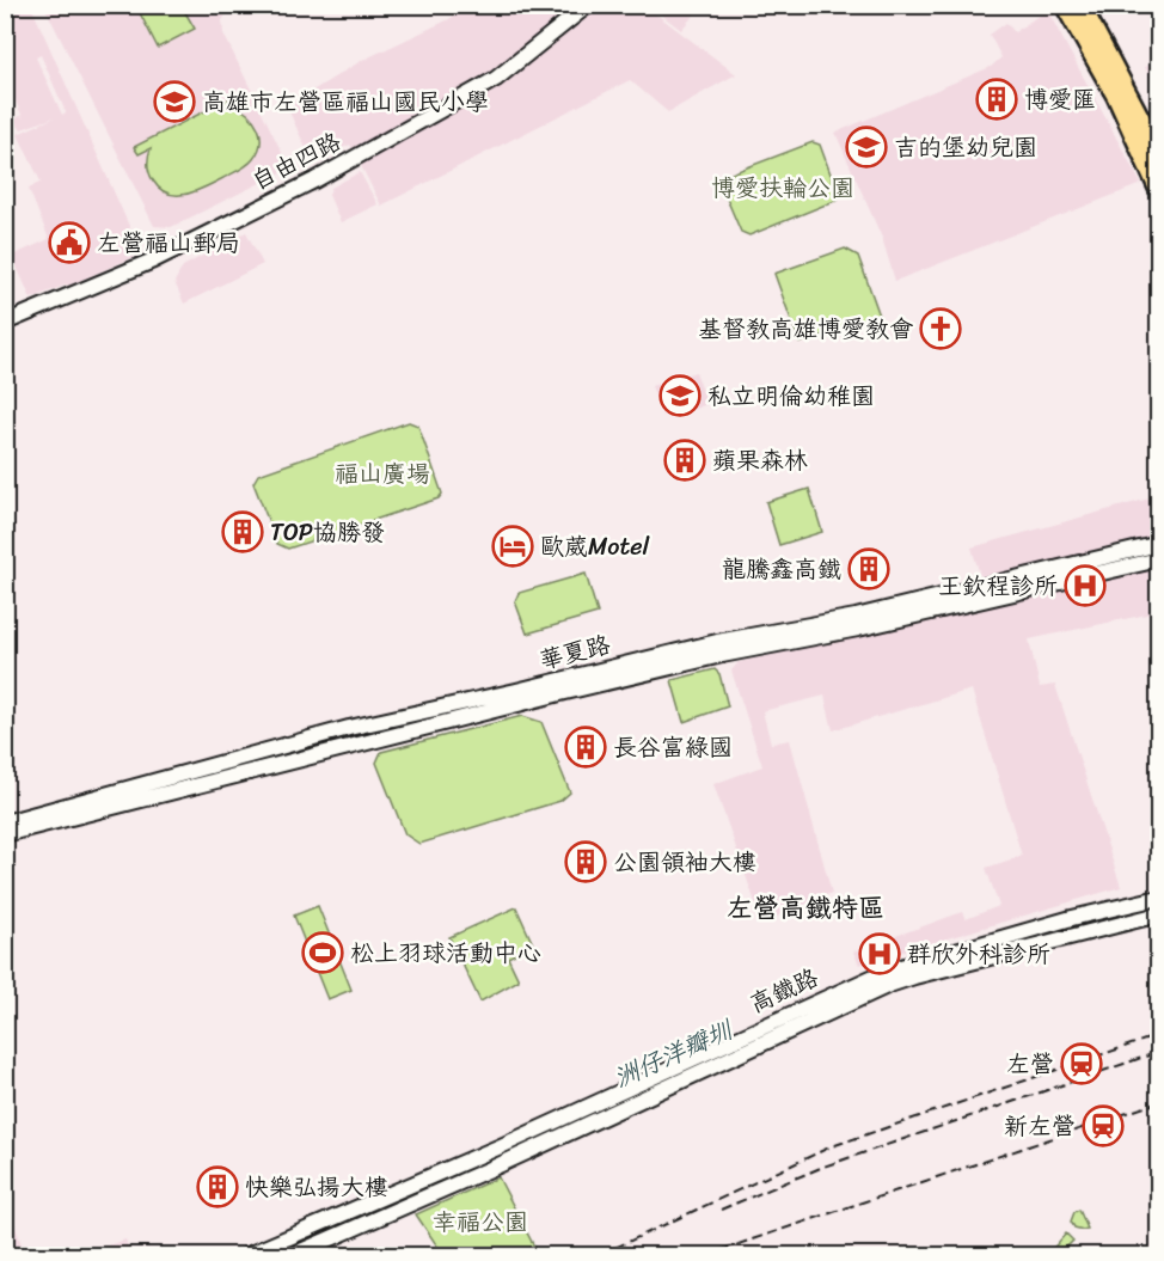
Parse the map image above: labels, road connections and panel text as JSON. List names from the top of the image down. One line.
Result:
{"streets":{"street":["自由四路","華夏路","高鐵路"]},"districts":["左營高鐵特區"],"water":["洲仔洋瓣圳"],"parks":["博愛扶輪公園","福山廣場","幸福公園"],"places":{"building":["博愛匯","蘋果森林","TOP協勝發","龍騰鑫高鐵","長谷富綠國","公園領袖大樓","快樂弘揚大樓"],"school or university":["高雄市左營區福山國民小學","吉的堡幼兒園","私立明倫幼稚園"],"public building":["左營福山郵局"],"church":["基督教高雄博愛教會"],"hotel":["歐葳Motel"],"hospital":["王欽程診所","群欣外科診所"],"sports":["松上羽球活動中心"],"station":["左營","新左營"]}}
